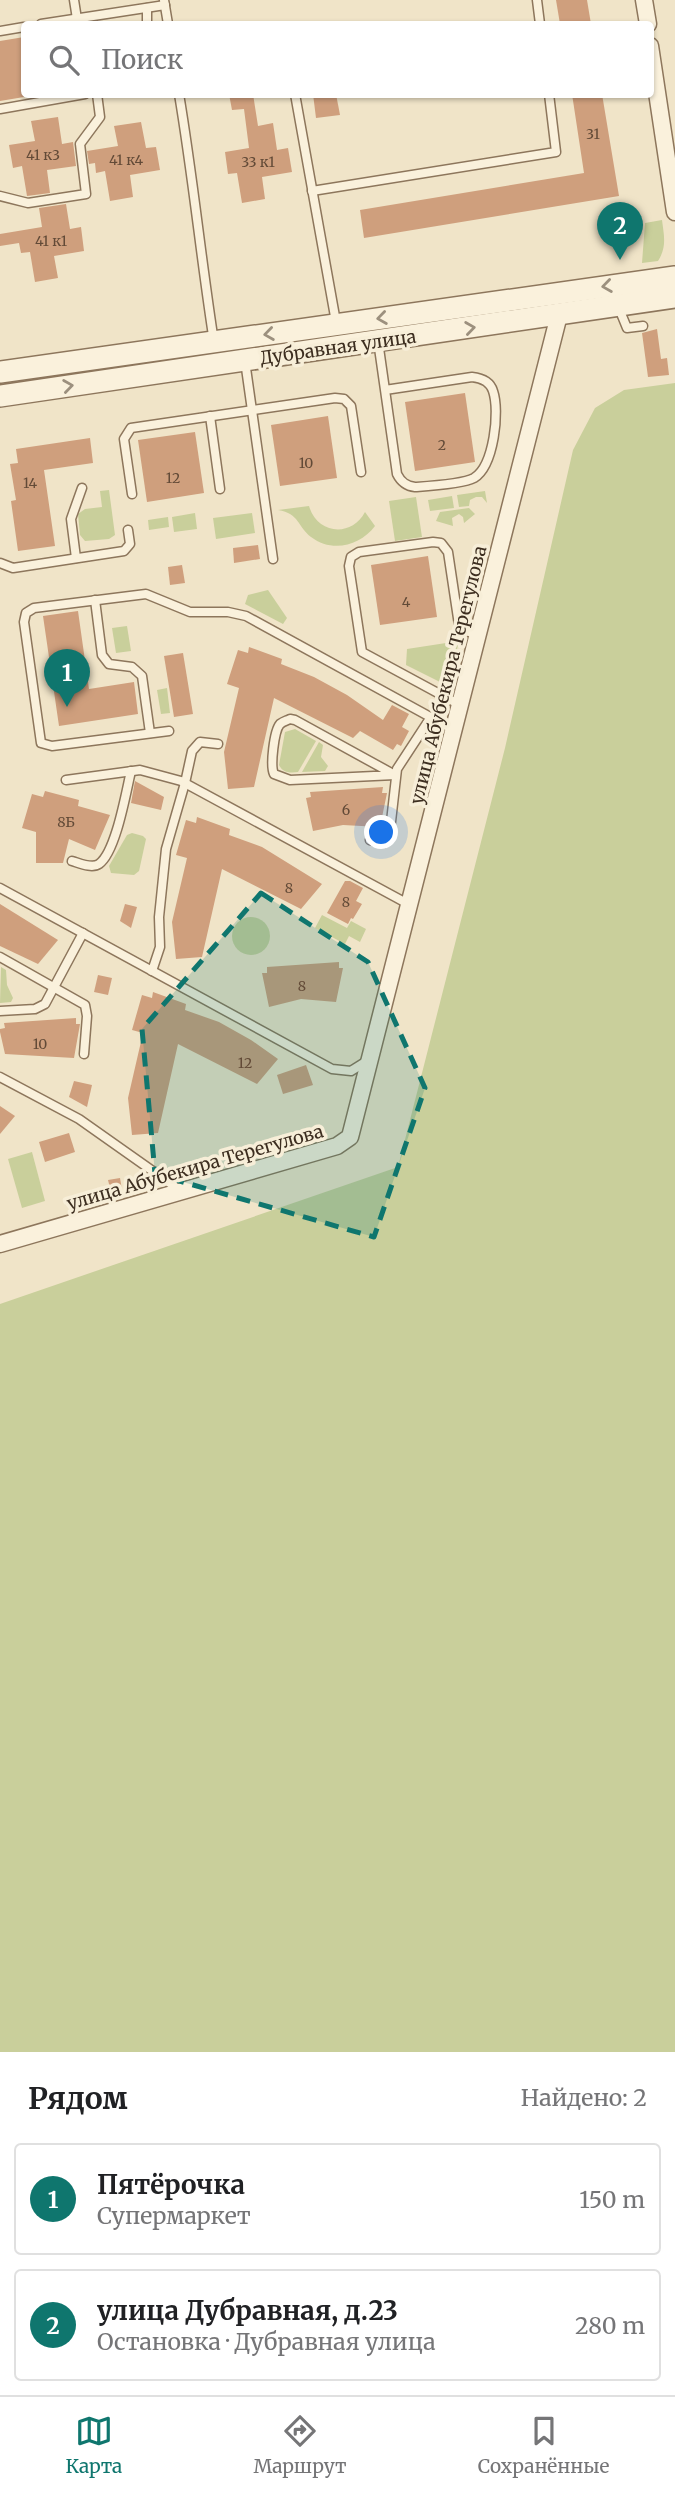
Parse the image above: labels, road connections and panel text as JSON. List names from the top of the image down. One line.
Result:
{"streets":{"street":["Дубравная улица","улица Абубекира Терегулова"]},"crossings":[["Дубравная улица","улица Абубекира Терегулова"]],"house_numbers":["31","41 к3","41 к4","33 к1","41 к1","2","10","12","14","4","6","8Б","8","8","8","10","12"],"page":{"search":"Поиск","pins":["2","1"],"heading":["Рядом","Найдено: 2"],"list":[{"mark":"1","name":"Пятёрочка","note":"Супермаркет","value":"150 m"},{"mark":"2","name":"улица Дубравная, д.23","note":"Остановка · Дубравная улица","value":"280 m"}],"nav":["Карта","Маршрут","Сохранённые"]}}
